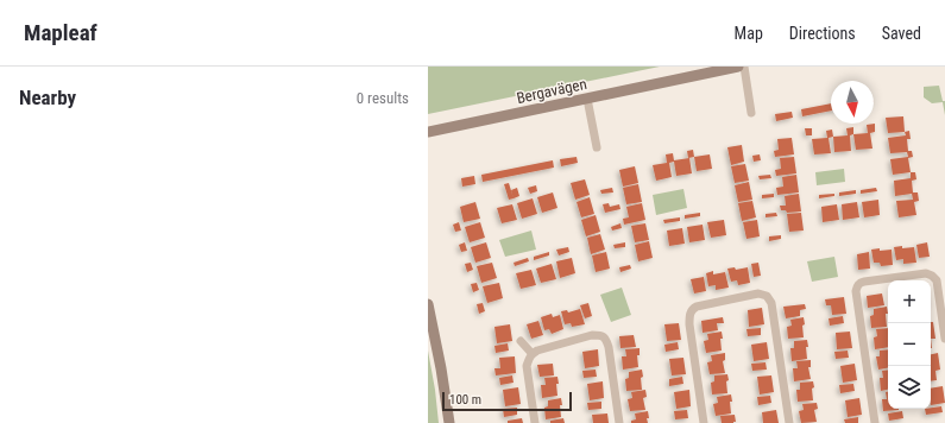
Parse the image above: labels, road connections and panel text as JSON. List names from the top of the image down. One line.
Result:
{"streets":{"street":["Bergavägen"]},"scale_bar":"100 m","north":"bottom","page":{"header":"Mapleaf","nav":["Map","Directions","Saved"],"heading":["Nearby","0 results"],"map_buttons":["+","−"],"scale":"100 m"}}
